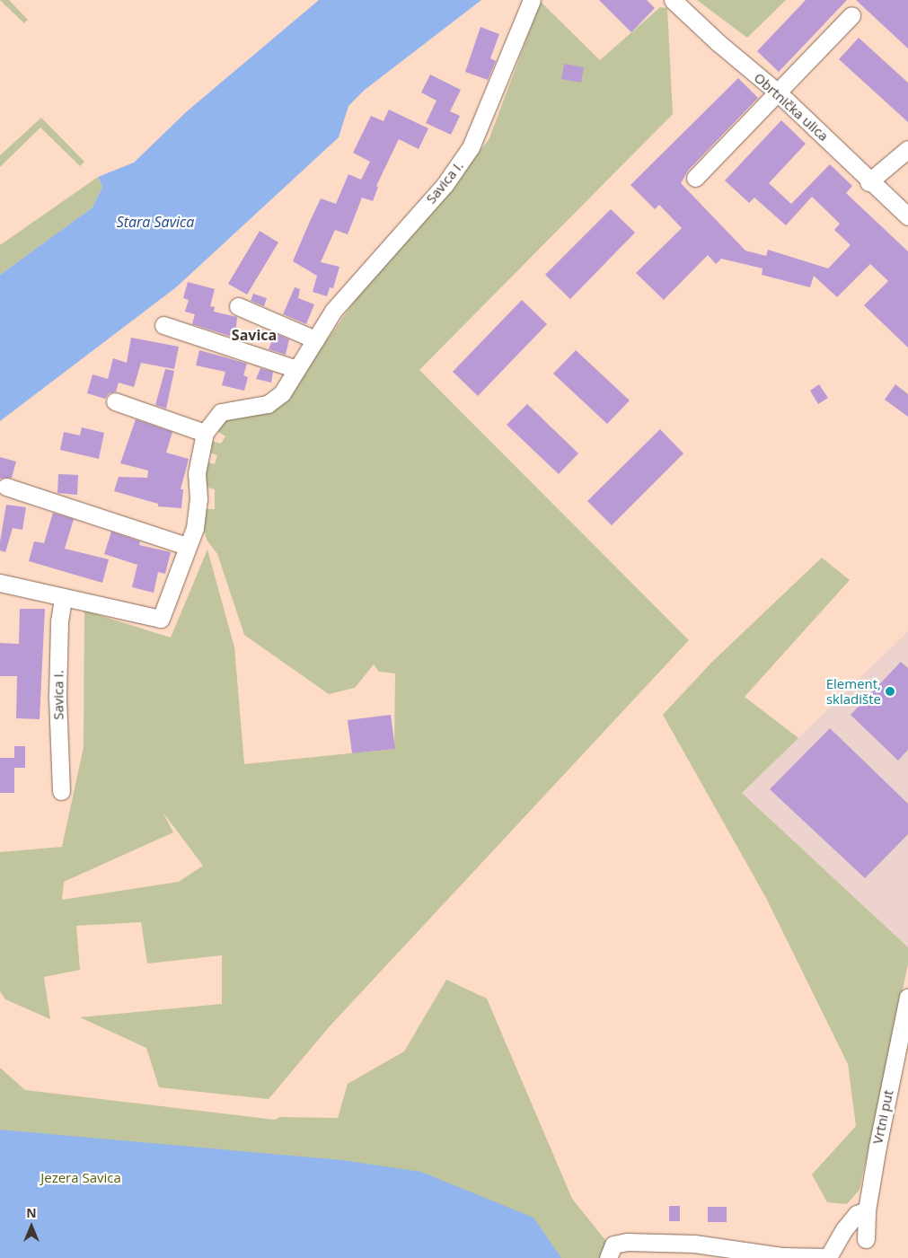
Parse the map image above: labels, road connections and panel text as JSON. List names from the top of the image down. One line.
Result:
{"streets":{"street":["Obrtnička ulica","Savica I.","Vrtni put"]},"districts":["Savica"],"water":["Stara Savica"],"parks":["Jezera Savica"],"places":["Element, skladište"],"north":"top"}
